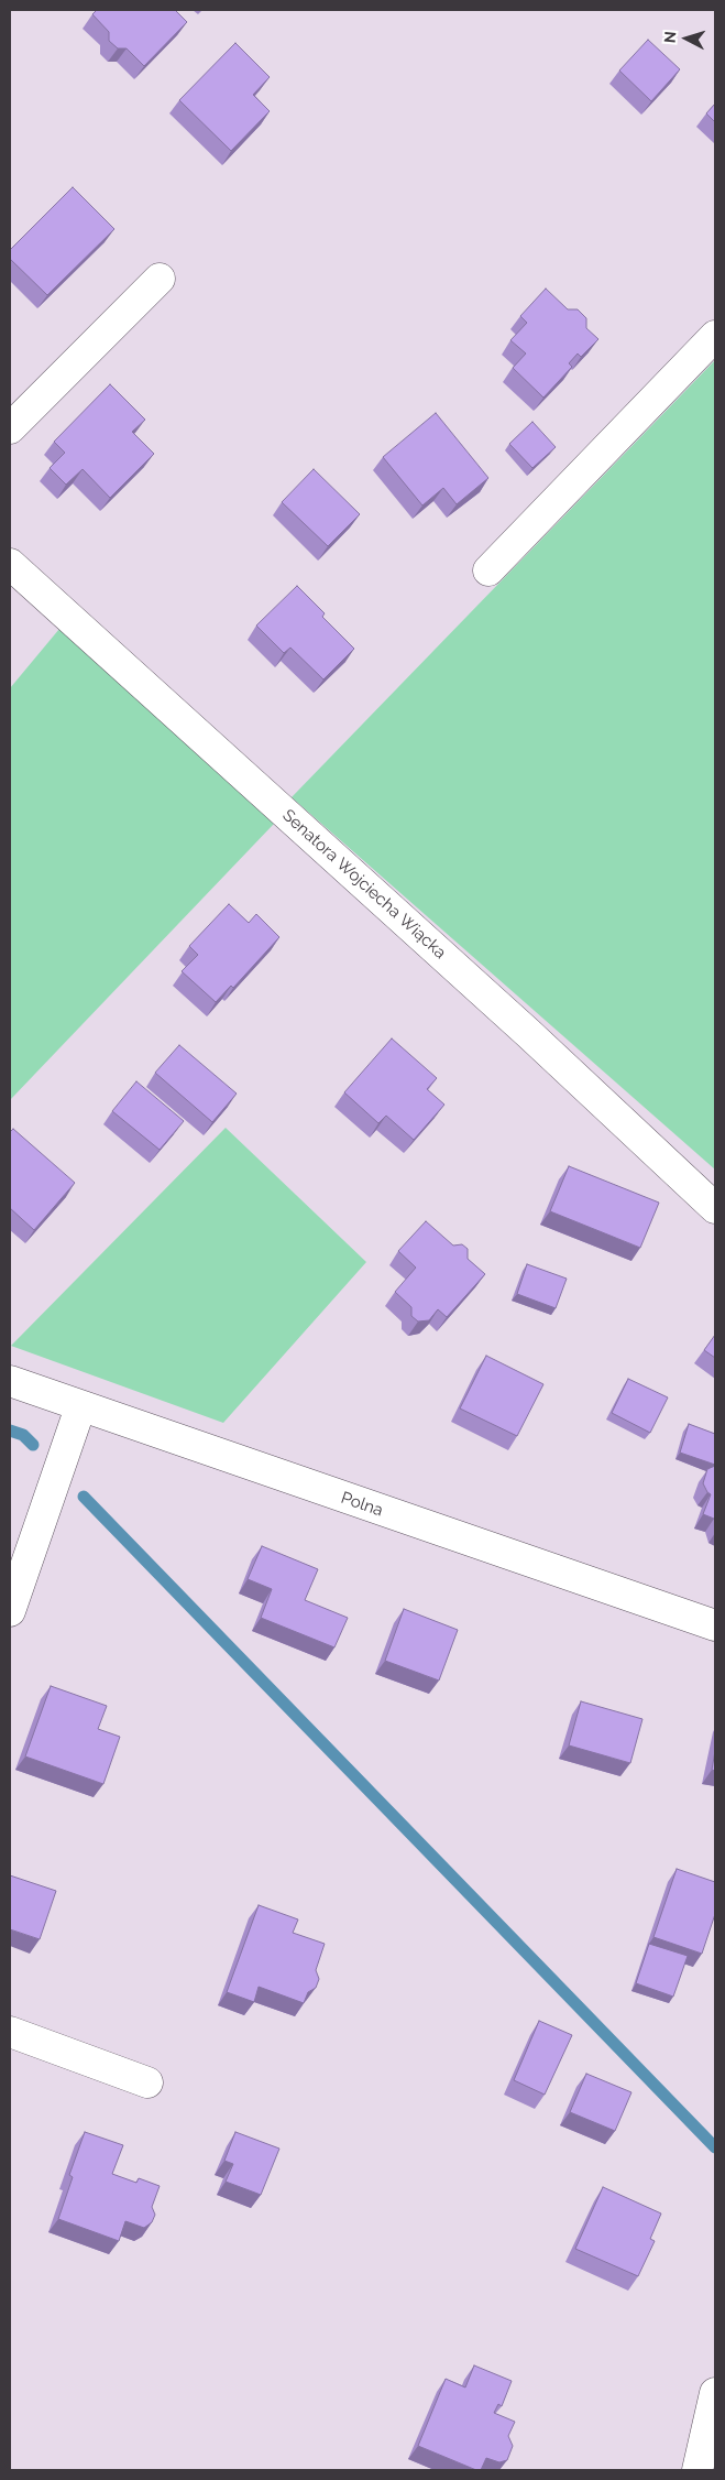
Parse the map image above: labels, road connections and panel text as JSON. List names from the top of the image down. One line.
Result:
{"streets":{"street":["Senatora Wojciecha Wiącka","Polna"]},"north":"left"}
